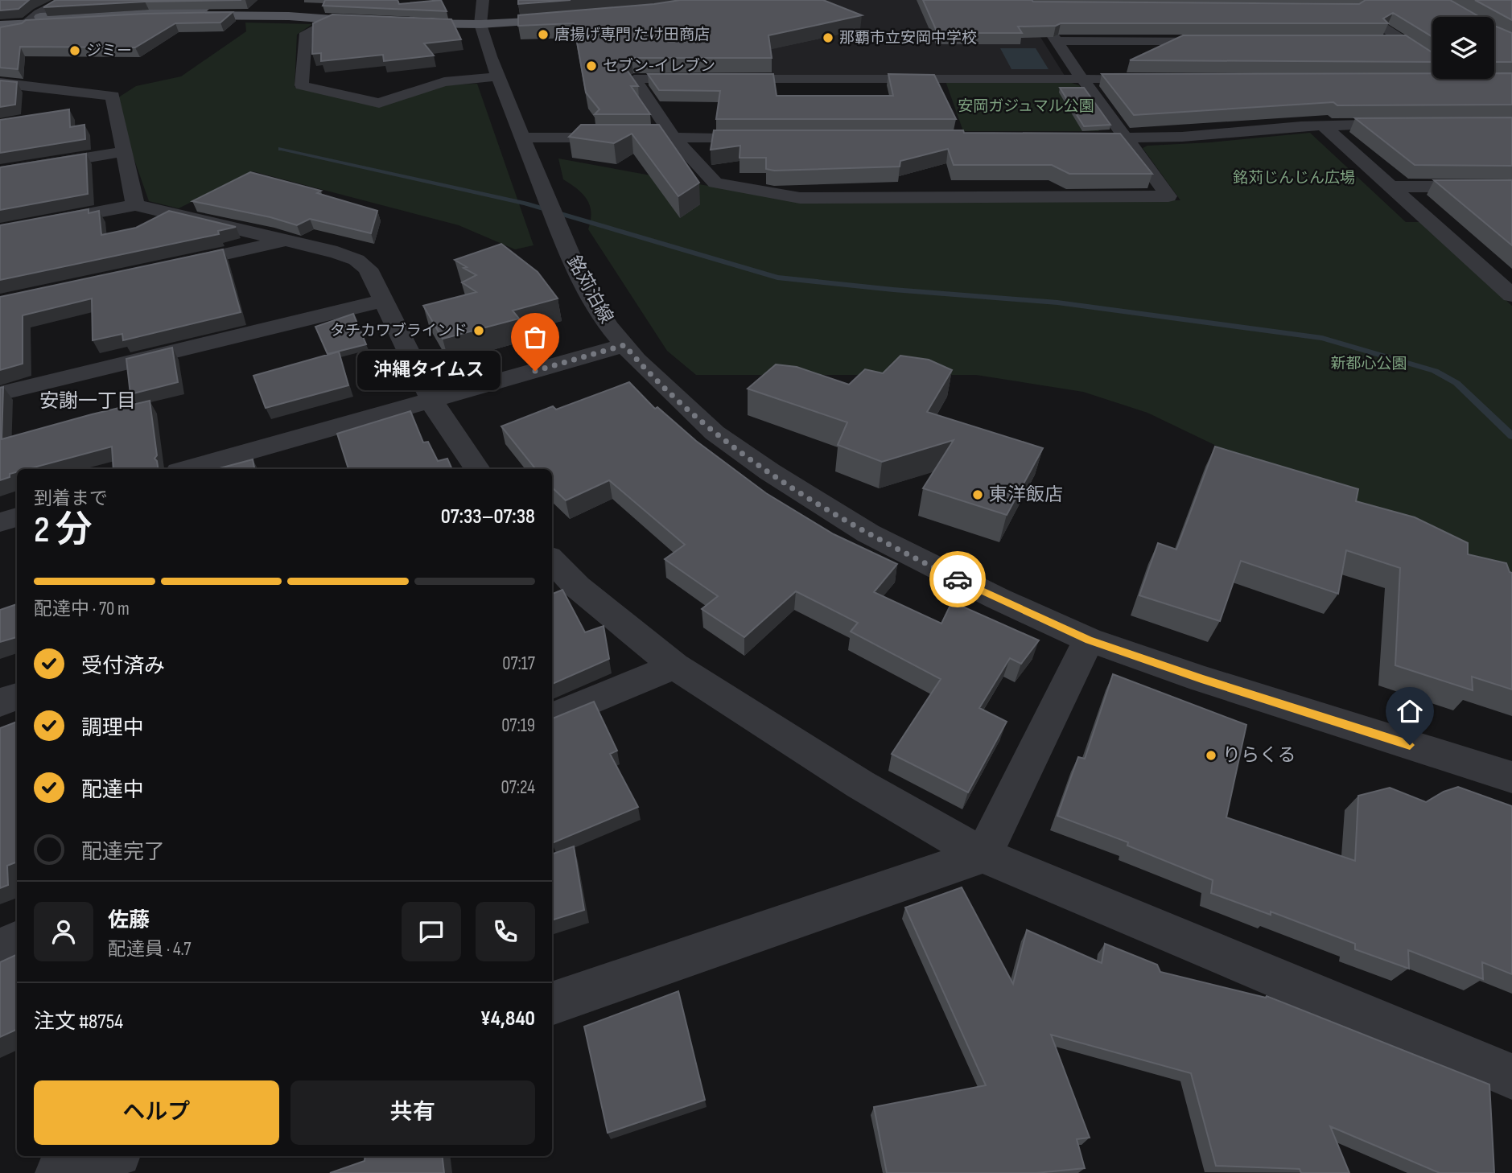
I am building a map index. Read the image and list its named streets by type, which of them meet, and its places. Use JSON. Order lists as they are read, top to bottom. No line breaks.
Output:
{"streets":{"street":["銘苅泊線"]},"districts":["安謝一丁目"],"parks":["安岡ガジュマル公園","銘苅じんじん広場","新都心公園"],"places":["唐揚げ専門 たけ田商店","那覇市立安岡中学校","ジミー","セブン-イレブン","タチカワブラインド","沖縄タイムス","東洋飯店","りらくる"],"page":{"bubble":"沖縄タイムス","heading":["2 分","到着まで","07:33–07:38"],"panel":["佐藤","配達員 · 4.7","注文 #8754","¥4,840"],"bar":"配達中 · 70 m","list":[["受付済み","07:17"],["調理中","07:19"],["配達中","07:24"],"配達完了"],"buttons":["ヘルプ","共有"]}}
